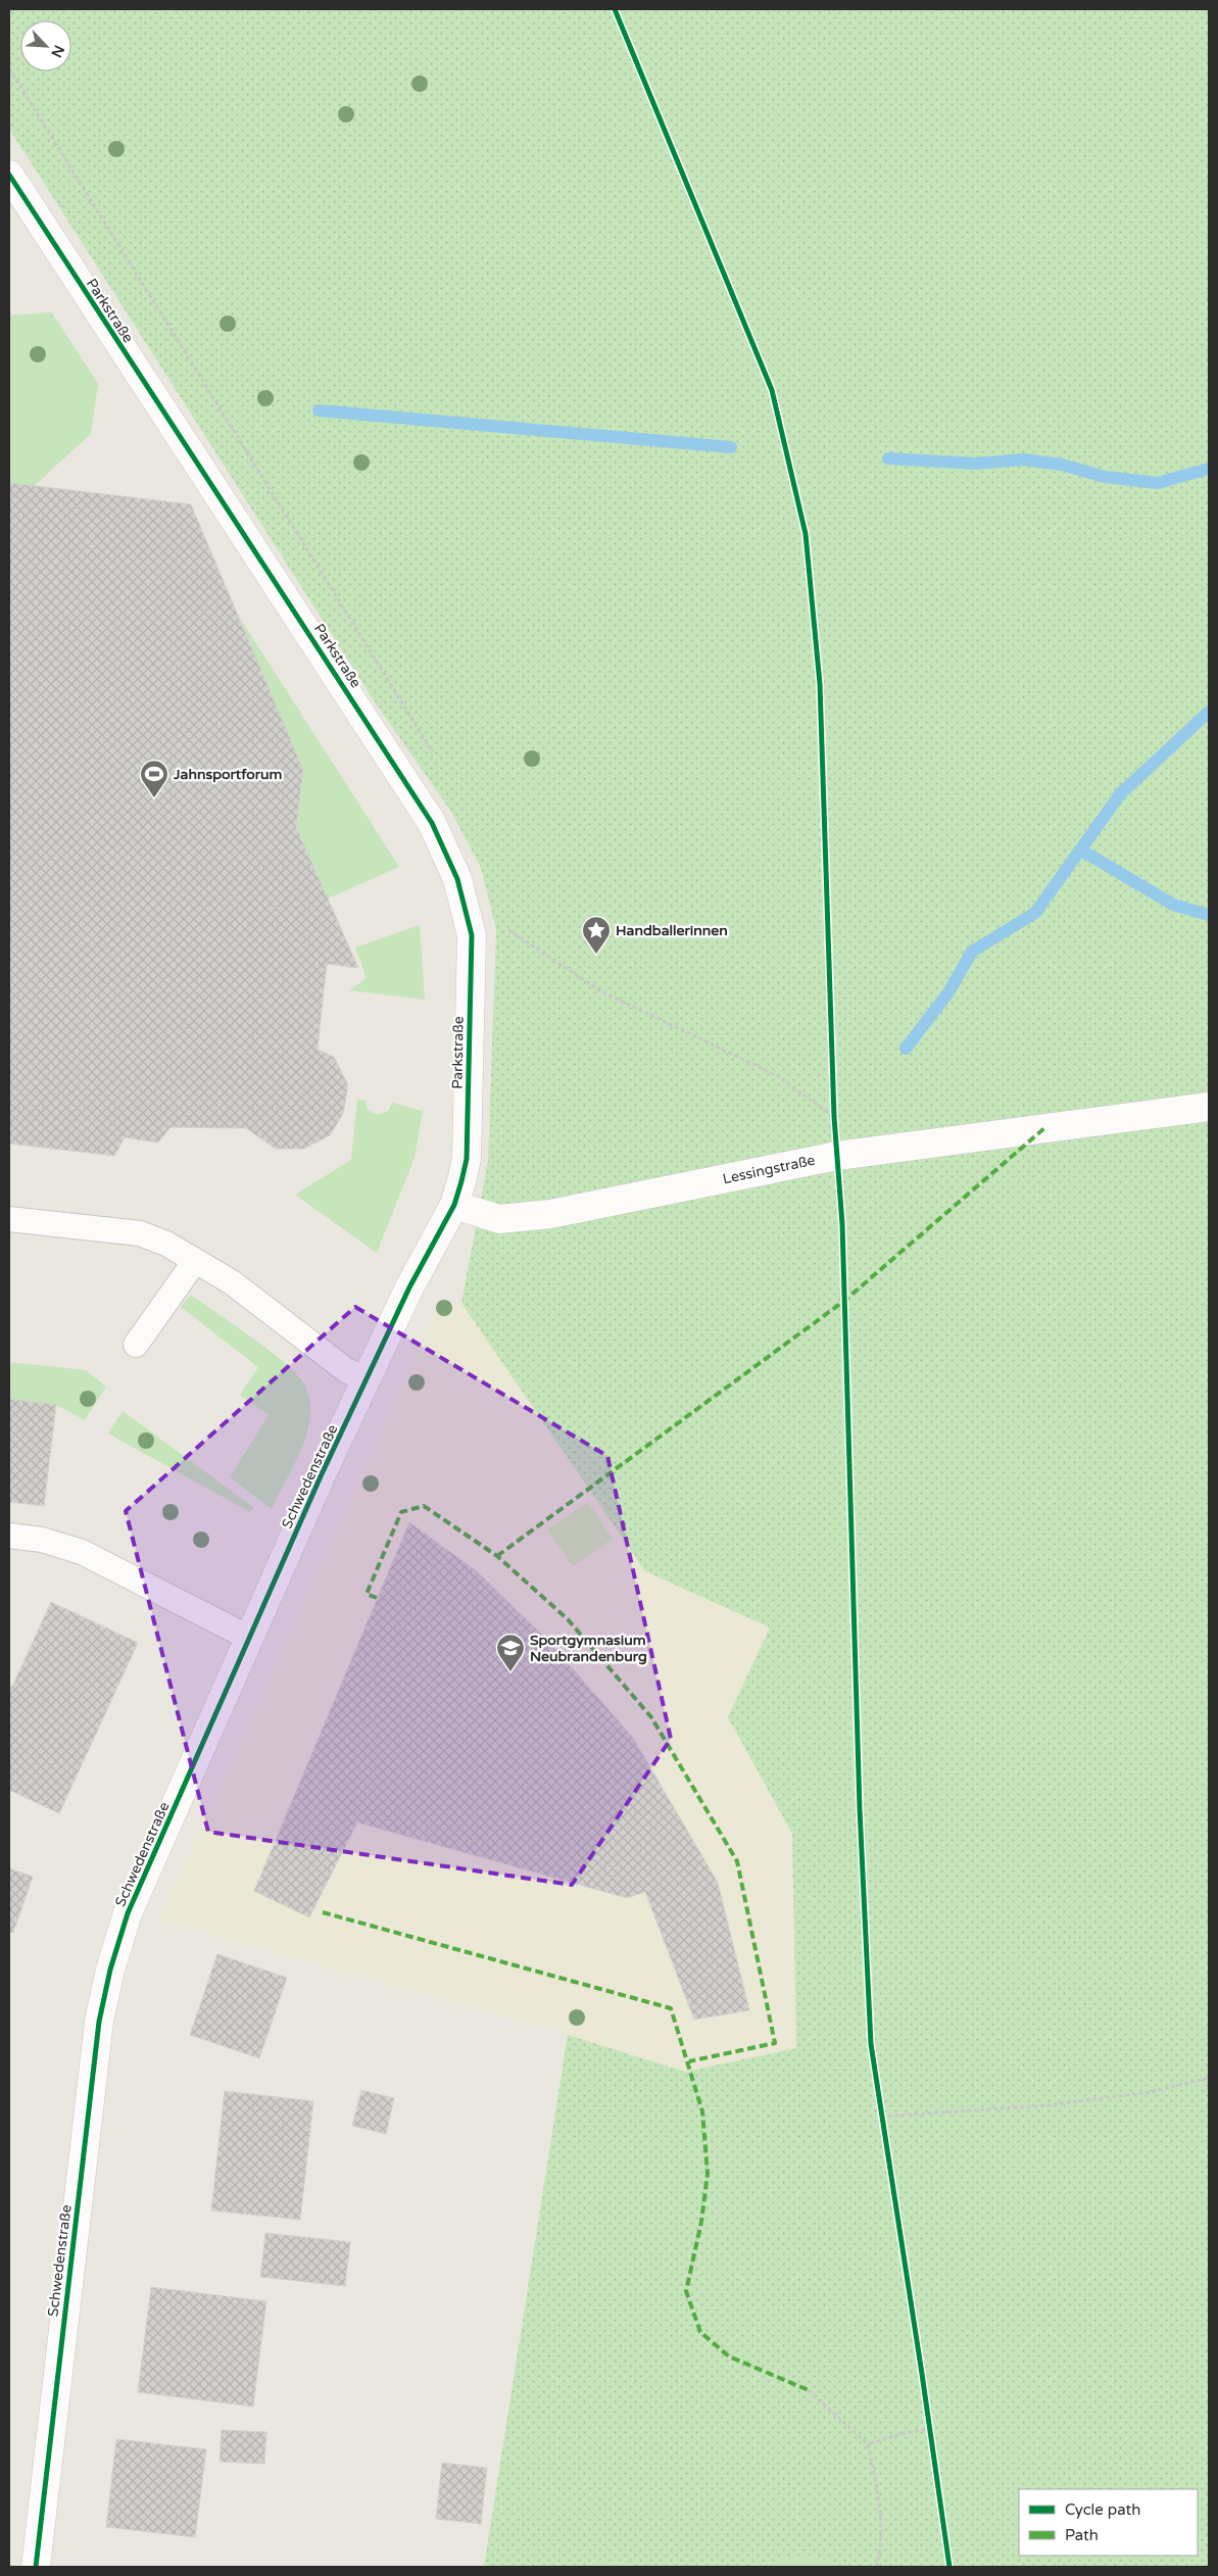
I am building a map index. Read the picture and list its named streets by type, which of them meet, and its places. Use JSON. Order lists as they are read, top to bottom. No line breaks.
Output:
{"streets":{"street":["Parkstraße","Lessingstraße","Schwedenstraße"]},"crossings":[["Parkstraße","Lessingstraße"],["Parkstraße","Schwedenstraße"],["Lessingstraße","Schwedenstraße"]],"places":{"sports":["Jahnsportforum"],"place":["Handballerinnen"],"school or university":["Sportgymnasium Neubrandenburg"]},"legend":["Cycle path","Path"],"north":"bottom right"}
